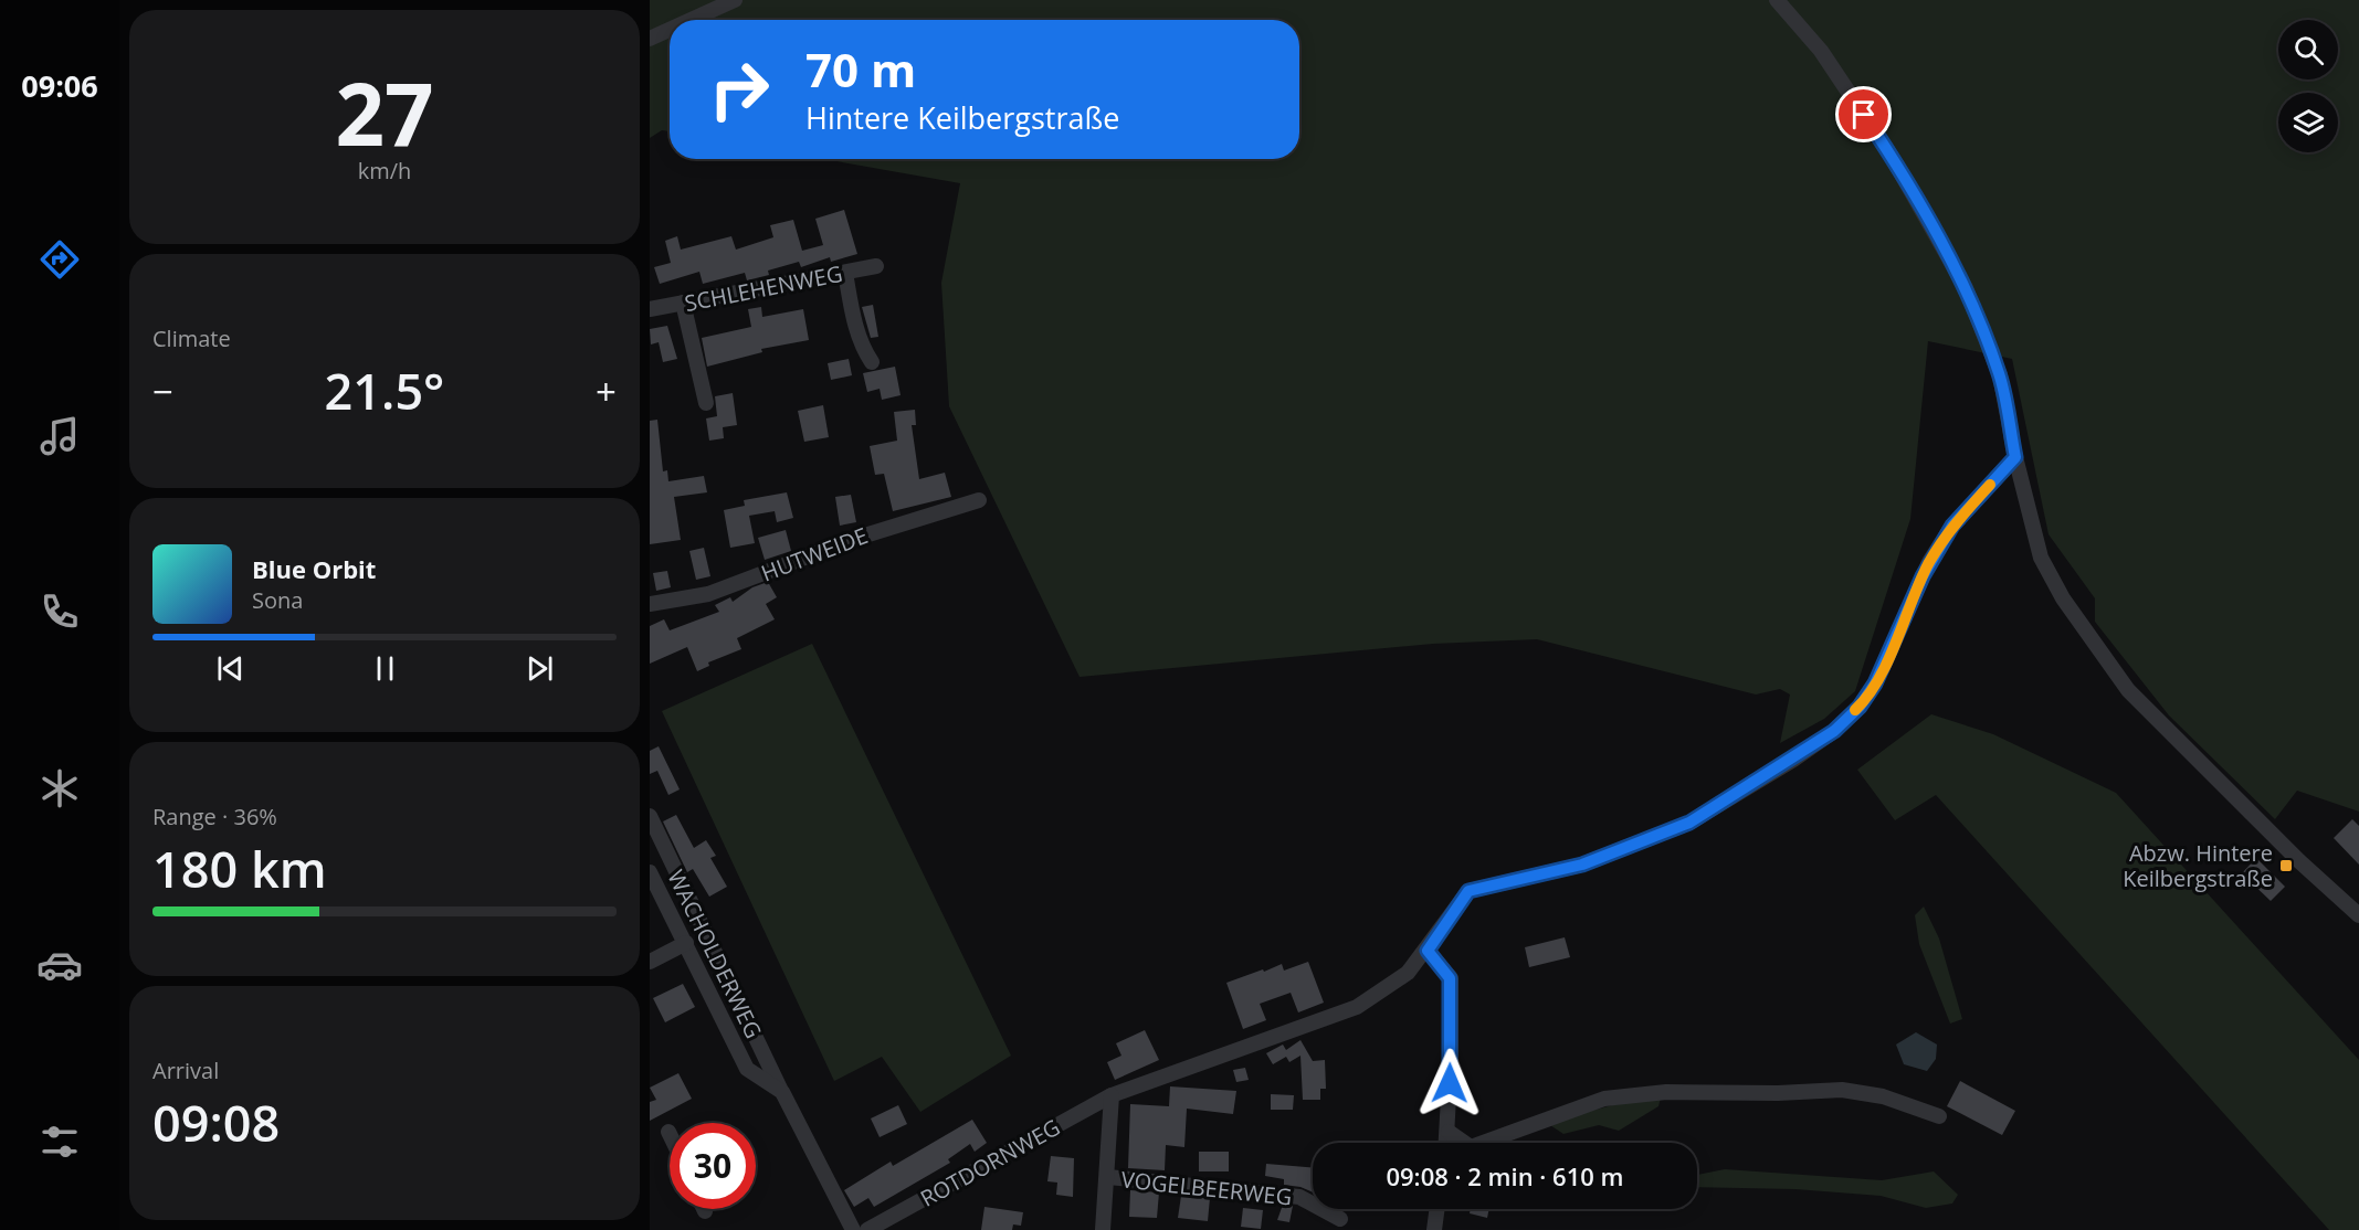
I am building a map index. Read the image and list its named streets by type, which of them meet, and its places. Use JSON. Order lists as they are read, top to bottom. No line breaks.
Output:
{"streets":{"street":["SCHLEHENWEG","HUTWEIDE","WACHOLDERWEG","ROTDORNWEG","VOGELBEERWEG"]},"places":{"transit":["Abzw. Hintere Keilbergstraße"]},"page":{"tabs":"09:06","tile":[["27","km/h"],"Climate",["Range · 36%","180 km"],["Arrival","09:08"]],"turn":["70 m","Hintere Keilbergstraße"],"heat":["−","21.5°","+"],"song":["Blue Orbit","Sona"],"limit":"30","trip":"09:08 · 2 min · 610 m"}}
